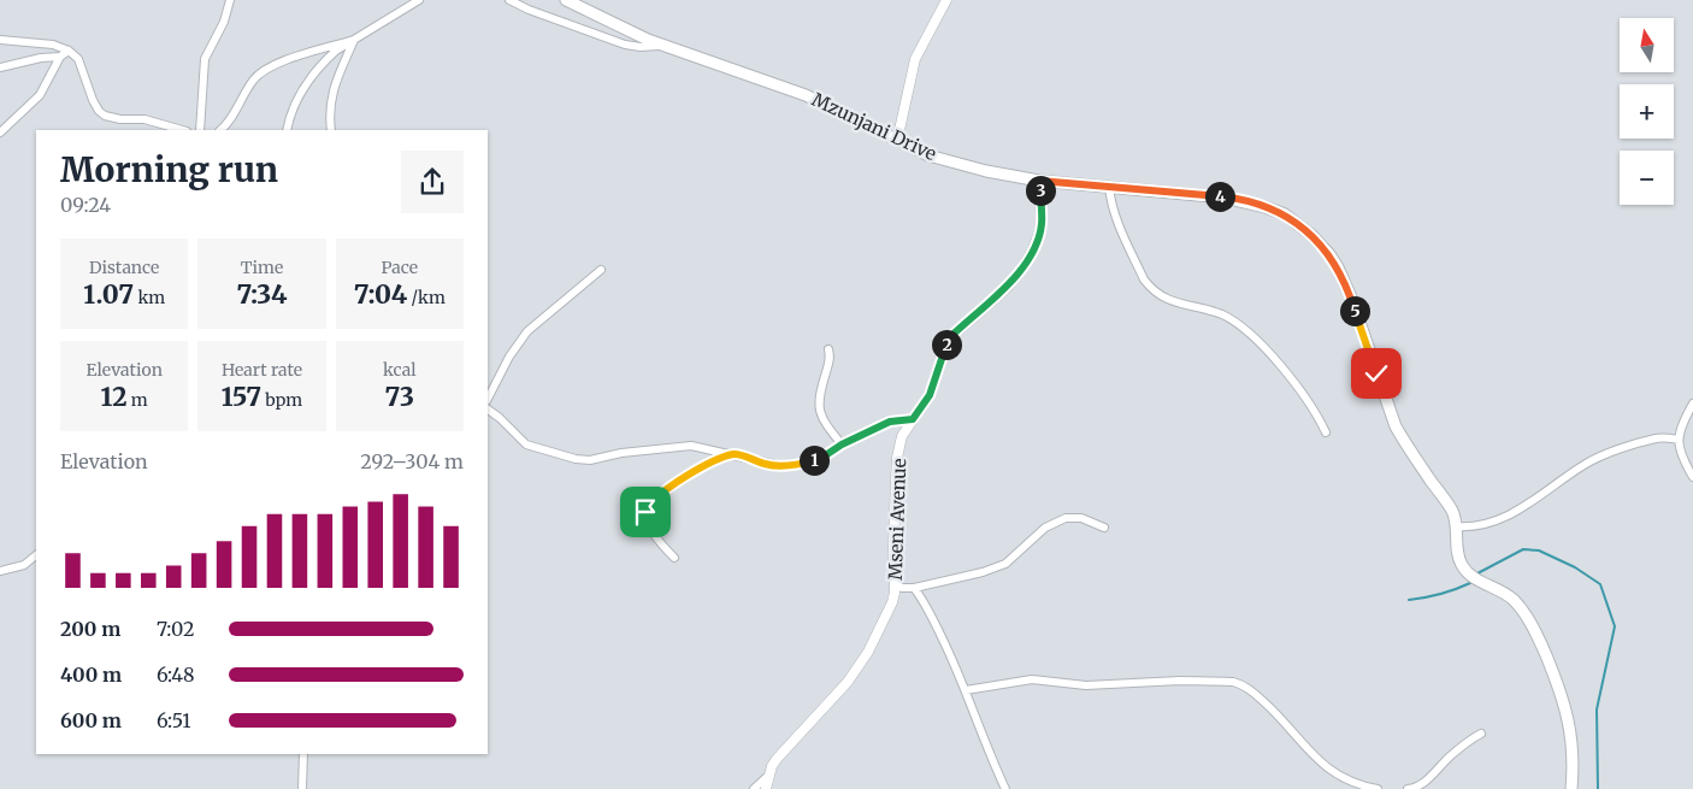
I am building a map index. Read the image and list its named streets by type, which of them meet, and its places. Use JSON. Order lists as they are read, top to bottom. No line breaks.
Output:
{"streets":{"main road":["Mzunjani Drive"],"street":["Mseni Avenue"]},"crossings":[["Mzunjani Drive","Mseni Avenue"]],"north":"top","page":{"map_buttons":["+","−"],"heading":["Morning run","09:24"],"pins":["3","4","5","2","1"],"stats":[["Distance","1.07 km"],["Time","7:34"],["Pace","7:04 /km"],["Elevation","12 m"],["Heart rate","157 bpm"],["kcal","73"]],"chart":["Elevation","292–304 m"],"list":[{"name":"200 m","note":"7:02"},{"name":"400 m","note":"6:48"},{"name":"600 m","note":"6:51"}]}}
